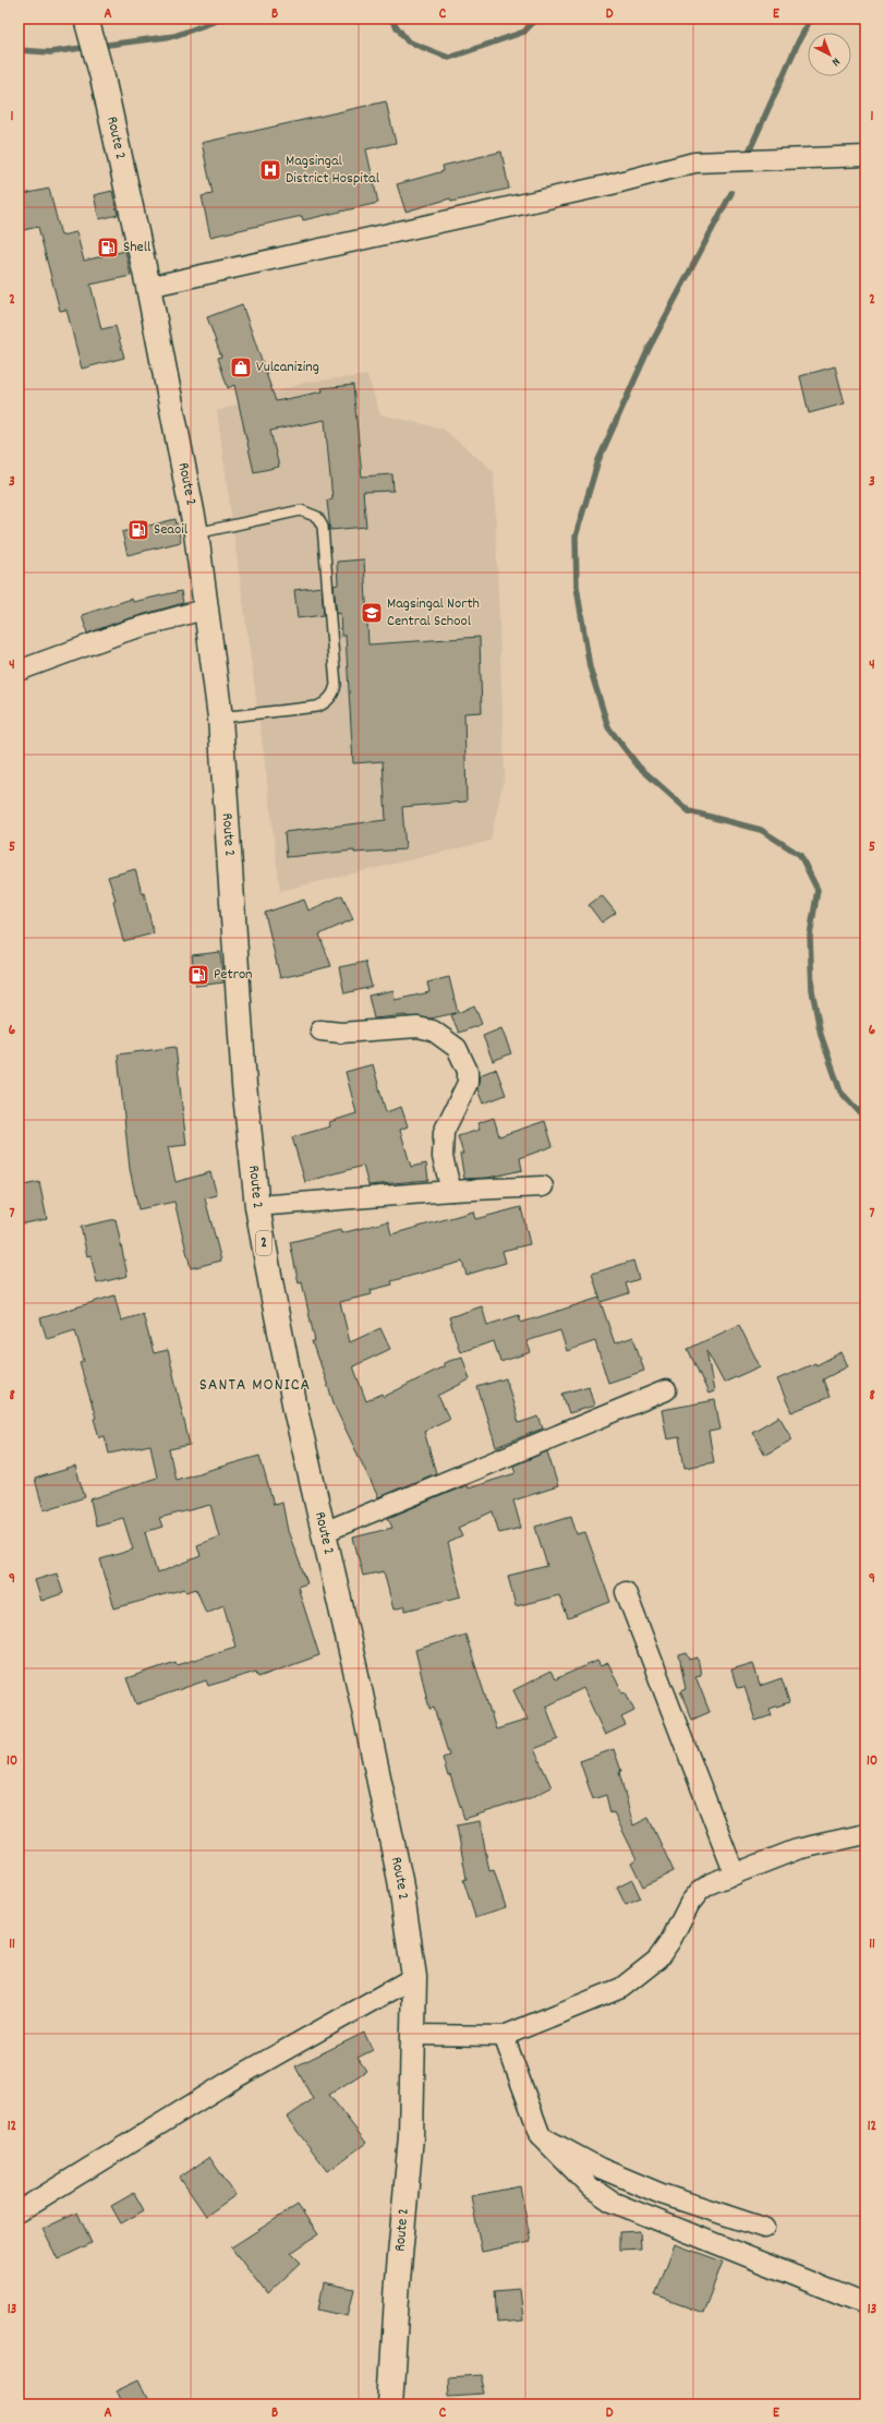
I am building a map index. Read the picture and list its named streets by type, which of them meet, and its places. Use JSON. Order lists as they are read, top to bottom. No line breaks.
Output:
{"streets":{"highway":["Route 2","2"]},"districts":["SANTA MONICA"],"places":{"hospital":["Magsingal District Hospital"],"fuel station":["Shell","Seaoil","Petron"],"shop":["Vulcanizing"],"school or university":["Magsingal North Central School"]},"north":"bottom right","grid":{"columns":["A","B","C","D","E"],"rows":["1","2","3","4","5","6","7","8","9","10","11","12","13"]}}
